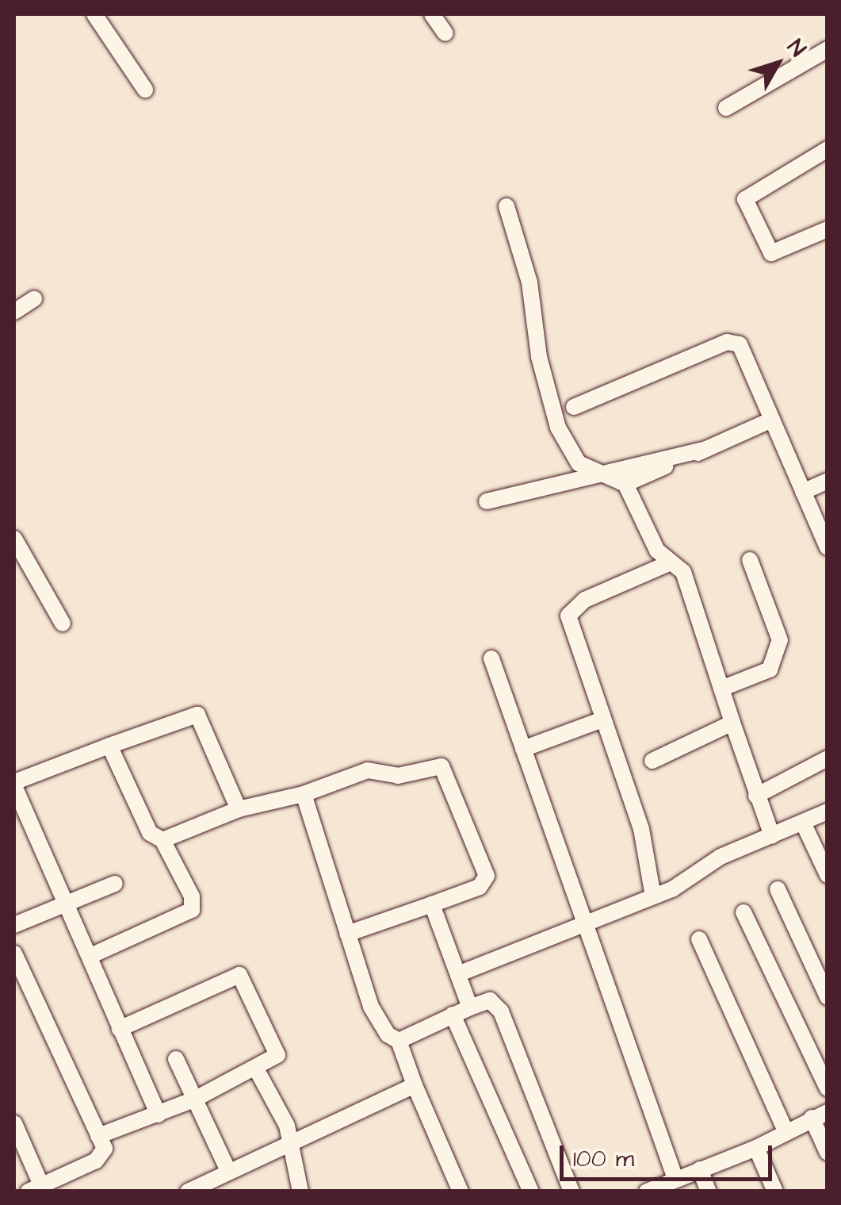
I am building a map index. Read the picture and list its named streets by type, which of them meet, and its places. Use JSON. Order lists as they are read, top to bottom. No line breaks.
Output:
{"scale_bar":"100 m","north":"top right"}
